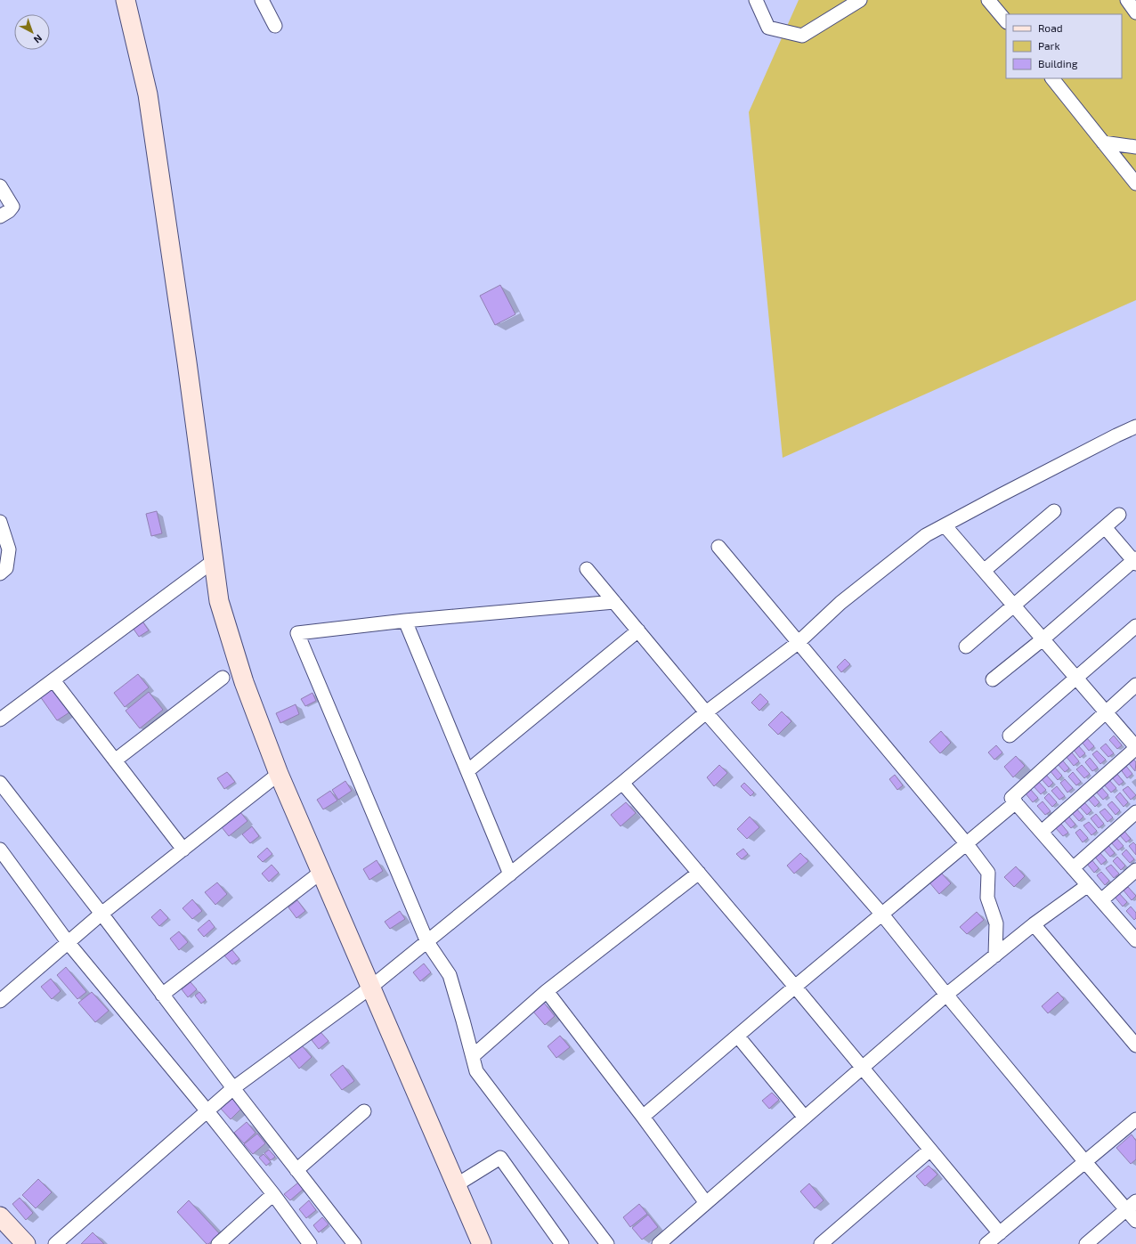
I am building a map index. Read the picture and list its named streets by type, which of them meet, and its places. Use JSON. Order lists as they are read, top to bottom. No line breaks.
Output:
{"legend":["Road","Park","Building"],"north":"bottom right"}
